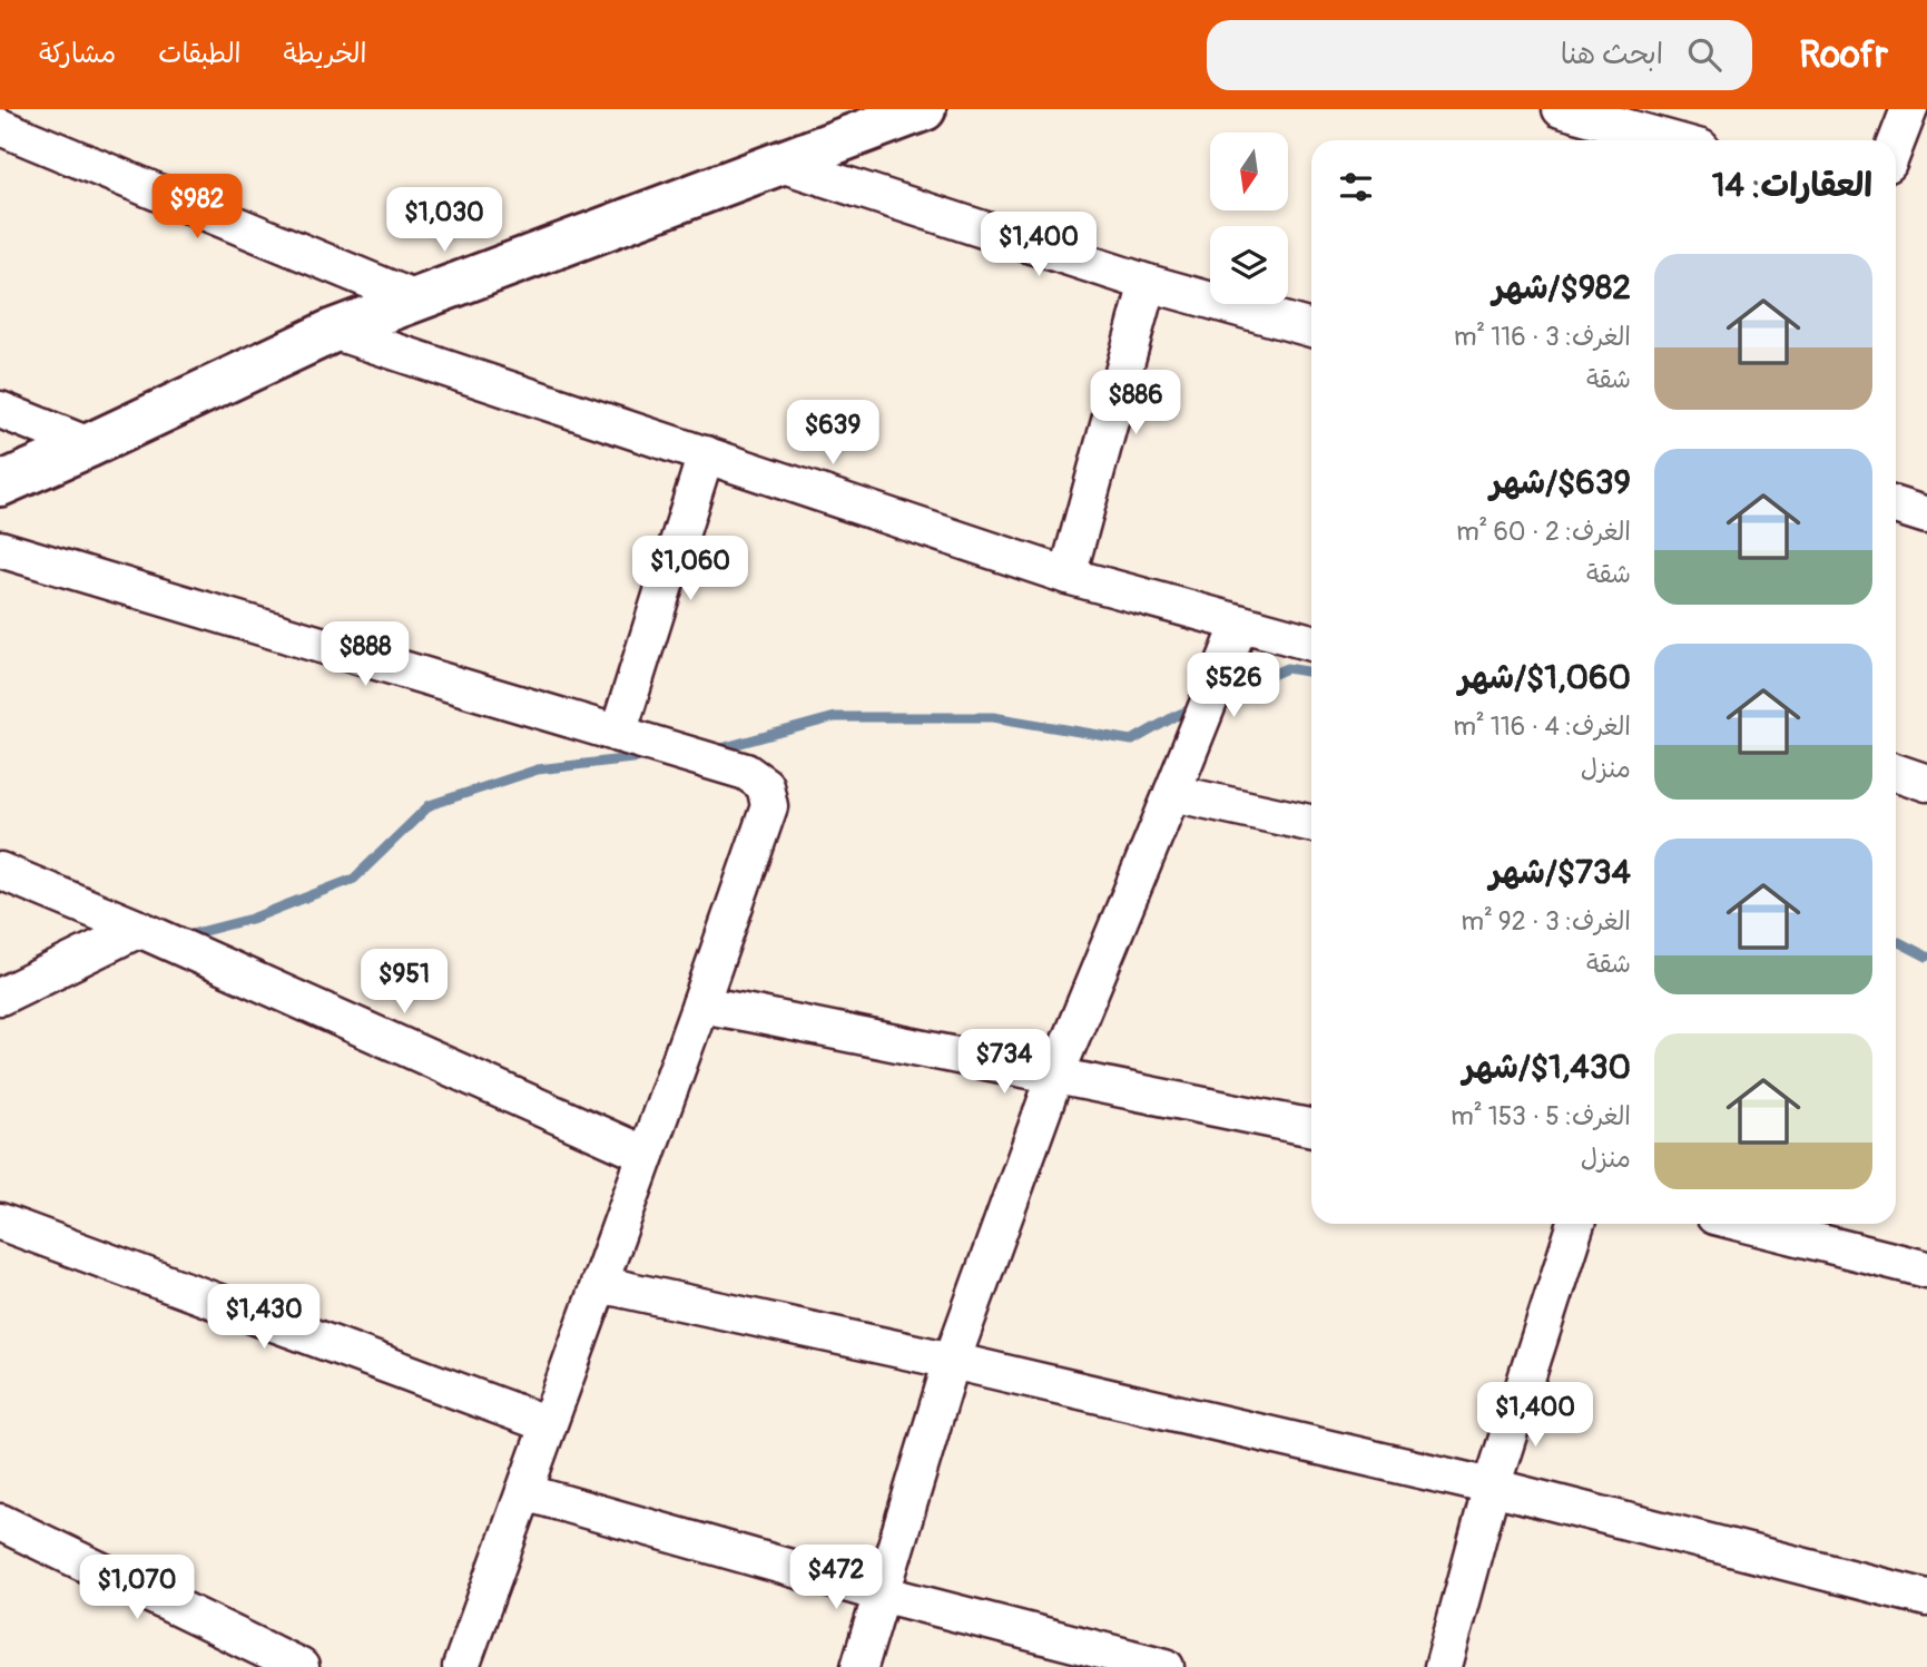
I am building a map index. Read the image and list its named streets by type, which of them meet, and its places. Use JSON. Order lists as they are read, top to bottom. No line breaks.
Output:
{"north":"bottom","page":{"header":"Roofr","search":"ابحث هنا","nav":["الخريطة","الطبقات","مشاركة"],"heading":"العقارات: 14","price":["$982","$1,030","$1,400","$886","$639","$1,060","$888","$526","$951","$734","$1,430","$1,400","$472","$1,070"],"list":[{"name":"$982/شهر","note":"الغرف: 3 · 116 m² · شقة"},{"name":"$639/شهر","note":"الغرف: 2 · 60 m² · شقة"},{"name":"$1,060/شهر","note":"الغرف: 4 · 116 m² · منزل"},{"name":"$734/شهر","note":"الغرف: 3 · 92 m² · شقة"},{"name":"$1,430/شهر","note":"الغرف: 5 · 153 m² · منزل"}]}}
